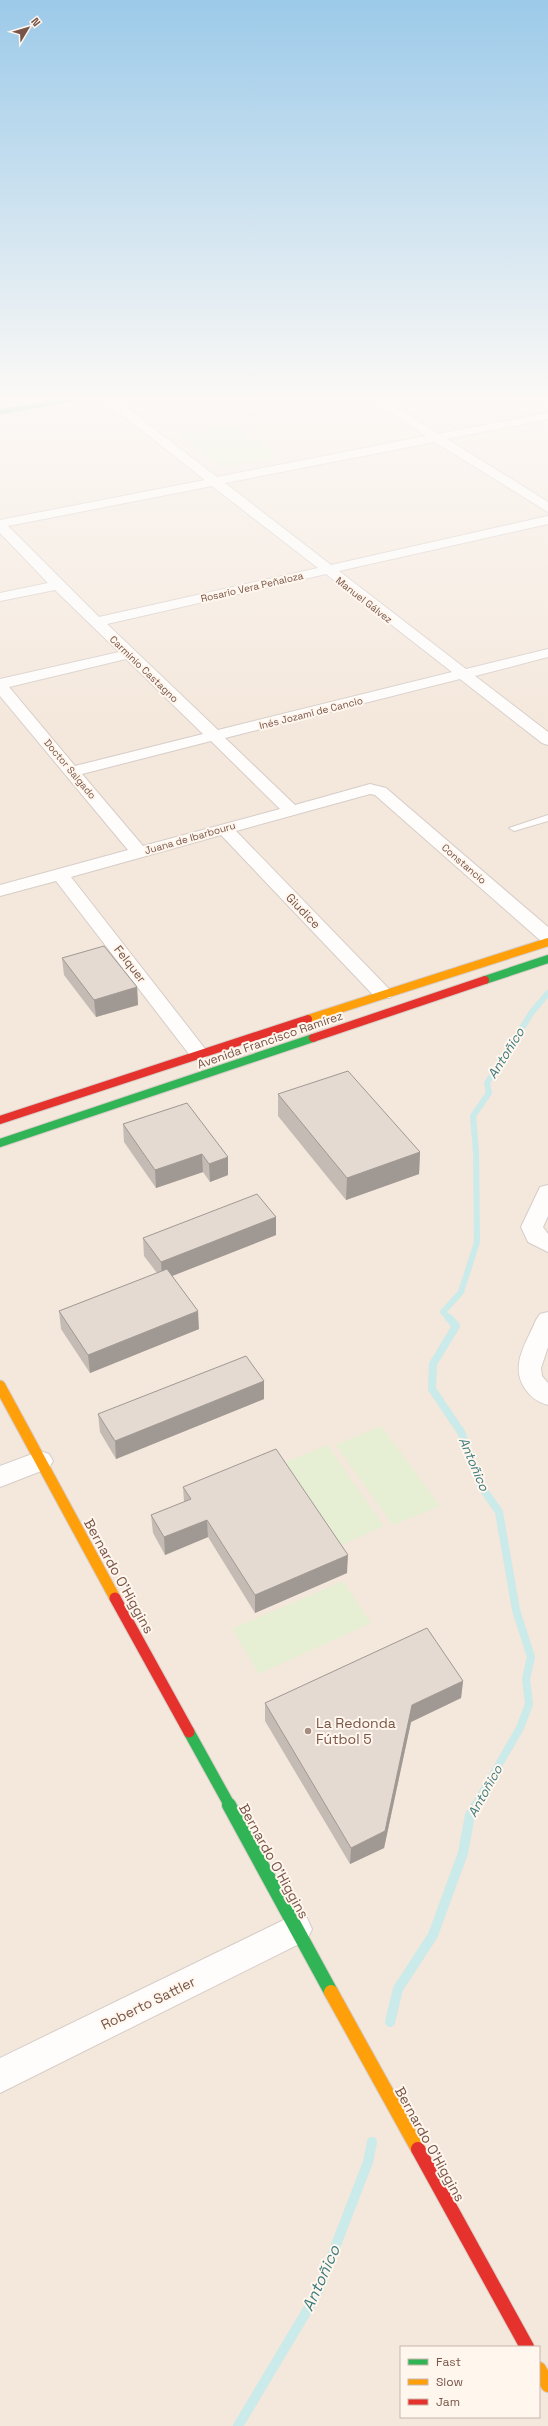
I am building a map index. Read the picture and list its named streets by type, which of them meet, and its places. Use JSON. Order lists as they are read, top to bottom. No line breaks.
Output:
{"streets":{"main road":["Avenida Francisco Ramírez","Bernardo O'Higgins"],"street":["Rosario Vera Peñaloza","Manuel Gálvez","Carminio Castagno","Inés Jozami de Cancio","Doctor Salgado","Juana de Ibarbouru","Constancio","Giudice","Felquer","Roberto Sattler"]},"crossings":[["Rosario Vera Peñaloza","Manuel Gálvez"],["Rosario Vera Peñaloza","Carminio Castagno"],["Manuel Gálvez","Inés Jozami de Cancio"],["Carminio Castagno","Inés Jozami de Cancio"],["Carminio Castagno","Juana de Ibarbouru"],["Inés Jozami de Cancio","Doctor Salgado"],["Doctor Salgado","Juana de Ibarbouru"],["Juana de Ibarbouru","Constancio"],["Juana de Ibarbouru","Giudice"],["Juana de Ibarbouru","Felquer"],["Giudice","Avenida Francisco Ramírez"],["Felquer","Avenida Francisco Ramírez"],["Bernardo O'Higgins","Roberto Sattler"]],"water":["Antoñico"],"places":["La Redonda Fútbol 5"],"legend":["Fast","Slow","Jam"],"north":"top right"}
